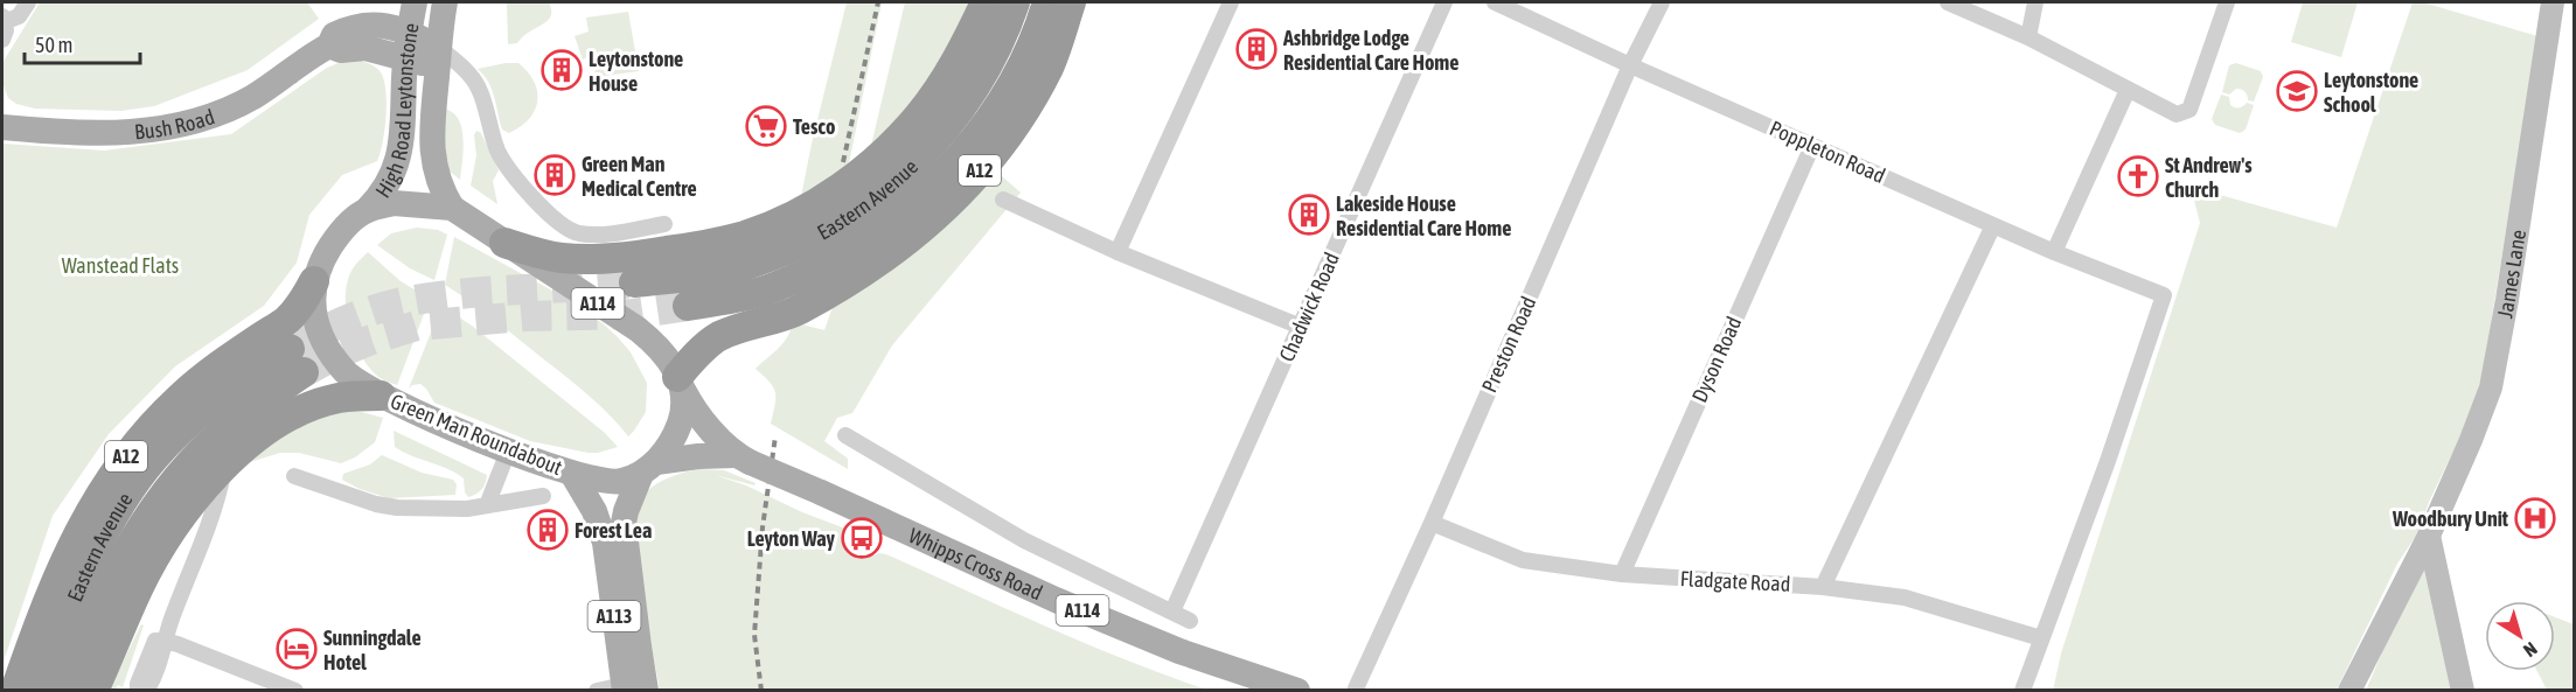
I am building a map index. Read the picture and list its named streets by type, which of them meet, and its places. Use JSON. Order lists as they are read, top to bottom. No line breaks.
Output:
{"streets":{"highway":["A12","Eastern Avenue"],"main road":["High Road Leytonstone","Bush Road","A114","Green Man Roundabout","Whipps Cross Road","A113"],"street":["Poppleton Road","James Lane","Chadwick Road","Preston Road","Dyson Road","Fladgate Road"]},"crossings":[["High Road Leytonstone","Bush Road"],["High Road Leytonstone","A114"],["High Road Leytonstone","Green Man Roundabout"],["Poppleton Road","Preston Road"],["Poppleton Road","Dyson Road"],["Poppleton Road","Fladgate Road"],["A12","A114"],["A12","Green Man Roundabout"],["A12","Whipps Cross Road"],["A114","Green Man Roundabout"],["A114","Whipps Cross Road"],["Chadwick Road","Whipps Cross Road"],["Preston Road","Fladgate Road"],["Dyson Road","Fladgate Road"],["Green Man Roundabout","Whipps Cross Road"],["Green Man Roundabout","A113"],["Whipps Cross Road","A113"]],"parks":["Wanstead Flats"],"places":{"building":["Ashbridge Lodge Residential Care Home","Leytonstone House","Green Man Medical Centre","Lakeside House Residential Care Home","Forest Lea"],"school or university":["Leytonstone School"],"supermarket":["Tesco"],"church":["St Andrew's Church"],"hospital":["Woodbury Unit"],"bus stop":["Leyton Way"],"hotel":["Sunningdale Hotel"]},"scale_bar":"50 m","north":"bottom right"}
